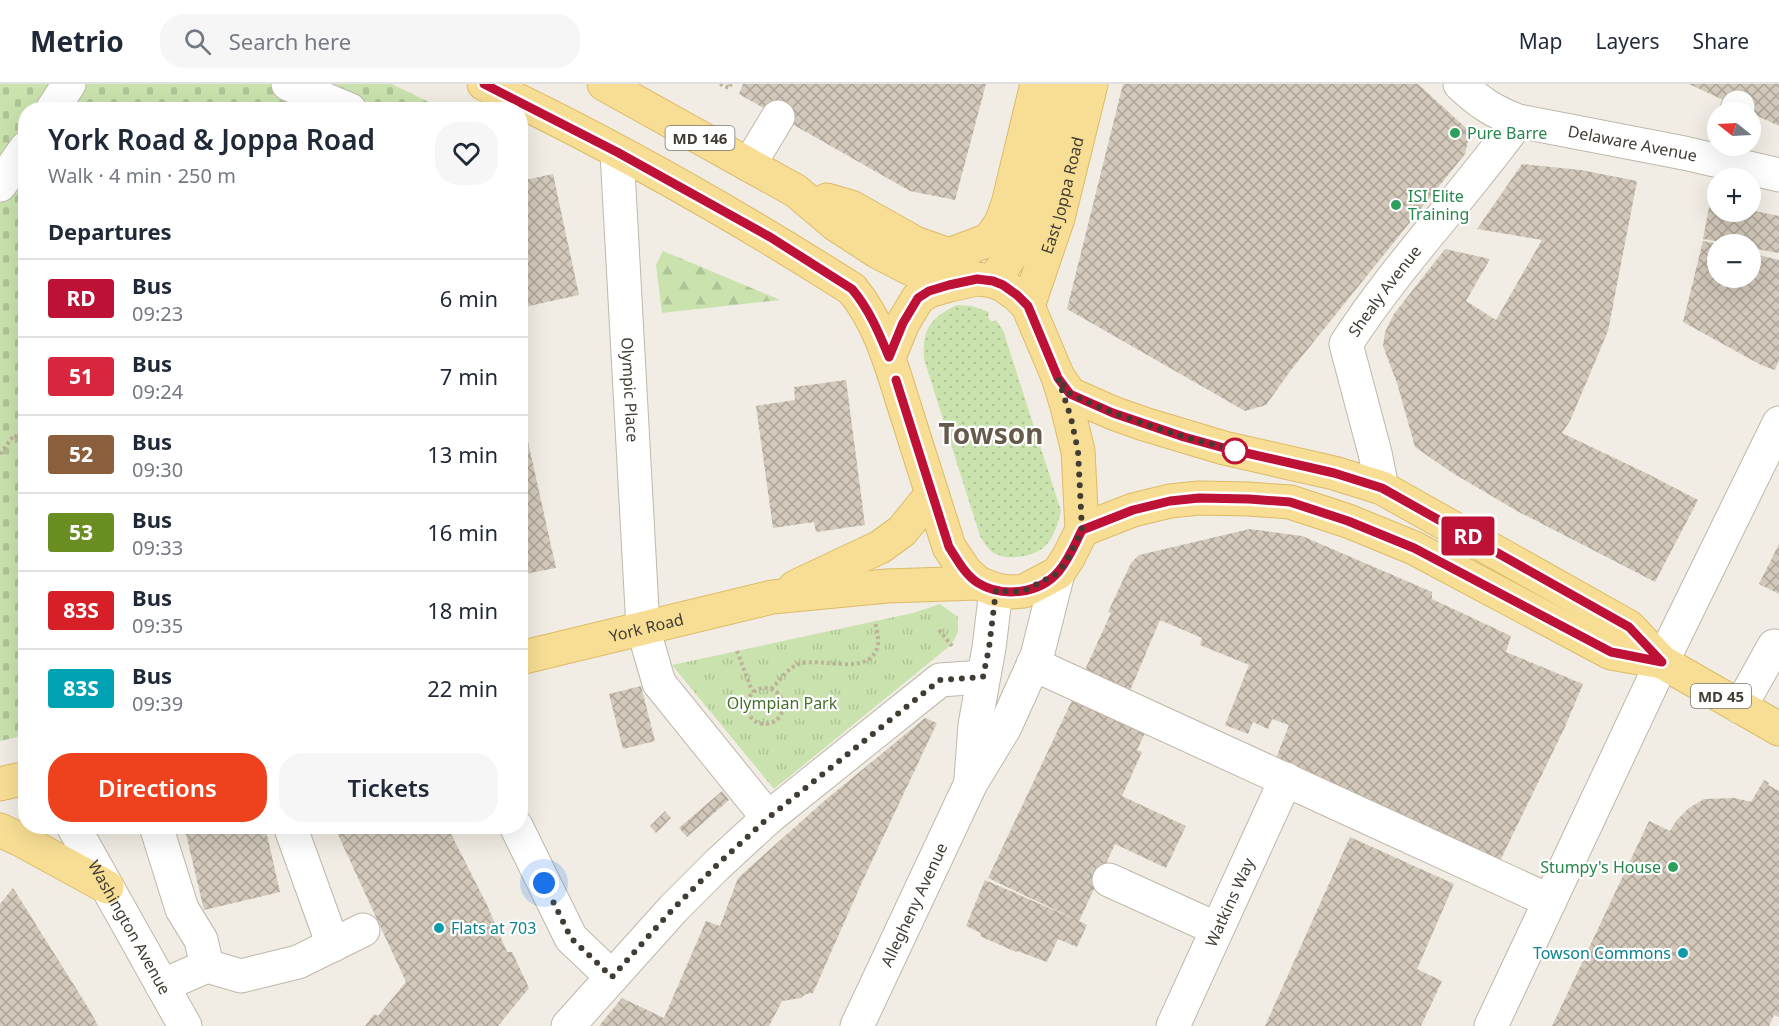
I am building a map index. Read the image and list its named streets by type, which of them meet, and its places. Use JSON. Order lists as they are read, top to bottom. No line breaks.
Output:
{"streets":{"main road":["MD 146","East Joppa Road","York Road","MD 45"],"street":["Delaware Avenue","Shealy Avenue","Olympic Place","Watkins Way","Allegheny Avenue","Washington Avenue"]},"crossings":[["MD 146","East Joppa Road"],["MD 146","MD 45"],["Delaware Avenue","Shealy Avenue"],["East Joppa Road","MD 45"],["Shealy Avenue","MD 45"],["Olympic Place","York Road"],["York Road","Allegheny Avenue"]],"districts":["Towson"],"parks":["Olympian Park"],"places":["Pure Barre","ISI Elite Training","Stumpy's House","Flats at 703","Towson Commons"],"lines":["bus line RD"],"north":"left","page":{"header":"Metrio","search":"Search here","nav":["Map","Layers","Share"],"on_map":"RD","map_buttons":["+","−"],"heading":[["York Road & Joppa Road","Walk · 4 min · 250 m"],"Departures"],"list":[{"mark":"RD","name":"Bus","note":"09:23","value":"6 min"},{"mark":"51","name":"Bus","note":"09:24","value":"7 min"},{"mark":"52","name":"Bus","note":"09:30","value":"13 min"},{"mark":"53","name":"Bus","note":"09:33","value":"16 min"},{"mark":"83S","name":"Bus","note":"09:35","value":"18 min"},{"mark":"83S","name":"Bus","note":"09:39","value":"22 min"}],"buttons":["Directions","Tickets"]}}
